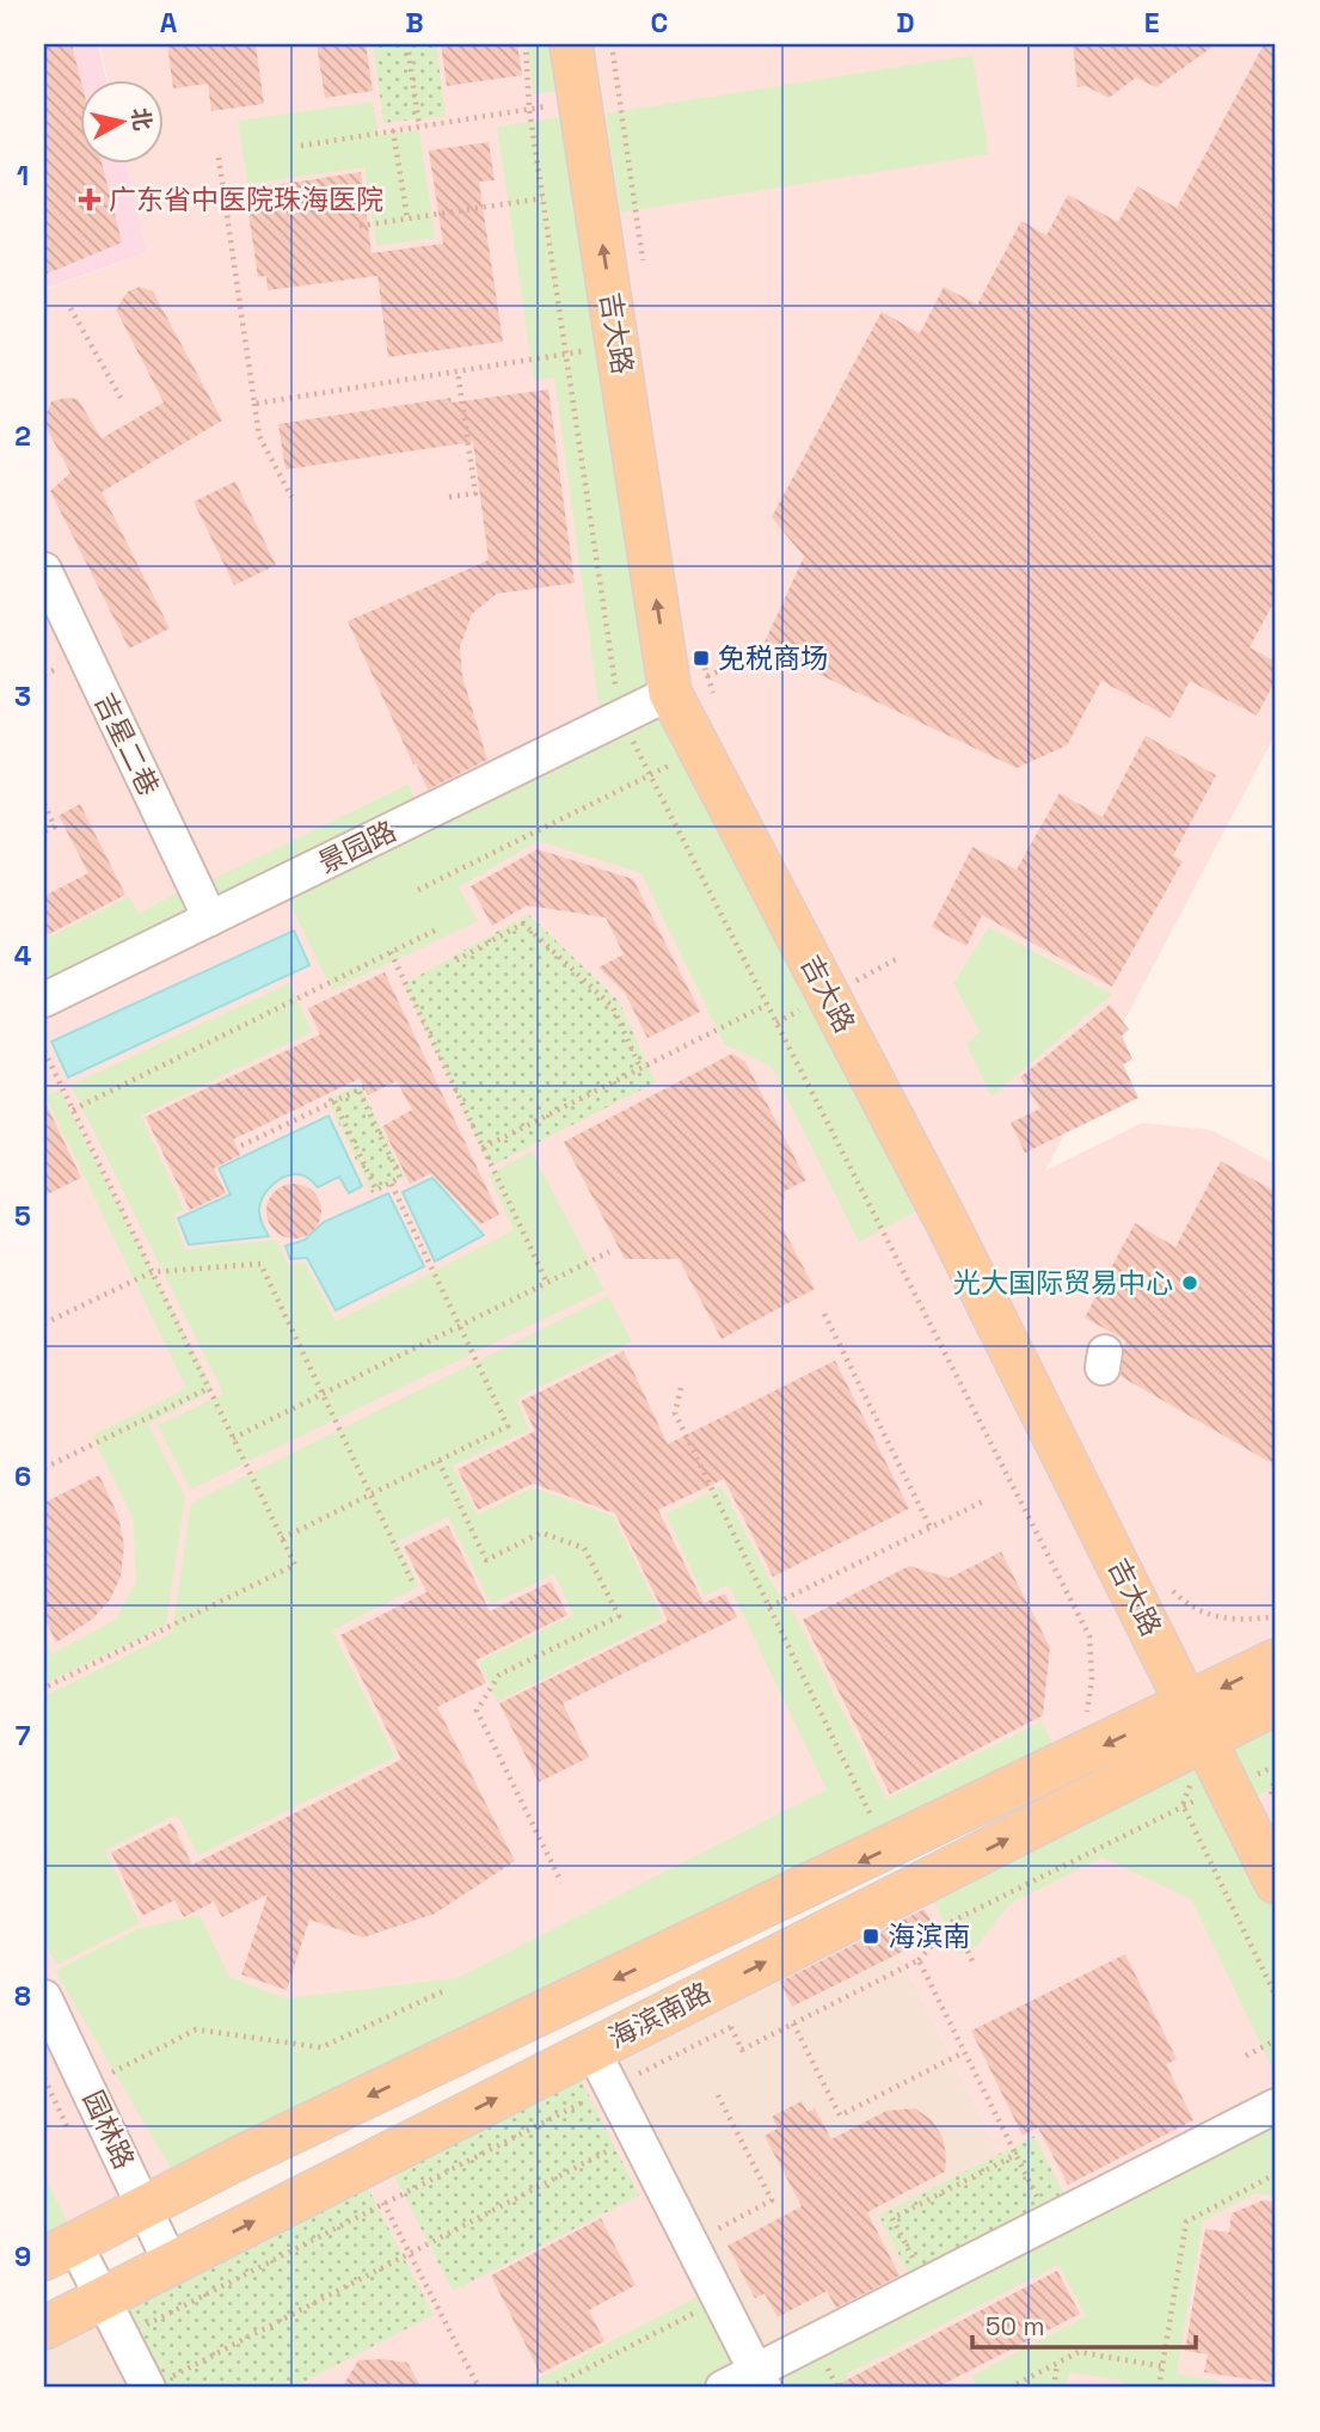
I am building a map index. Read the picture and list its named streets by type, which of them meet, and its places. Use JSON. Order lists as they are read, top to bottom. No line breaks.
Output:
{"streets":{"main road":["吉大路","海滨南路"],"street":["吉星二巷","景园路","园林路"]},"crossings":[["吉大路","景园路"],["吉大路","海滨南路"],["吉星二巷","景园路"],["海滨南路","园林路"]],"places":{"health":["广东省中医院珠海医院"],"transit":["免税商场","海滨南"],"other":["光大国际贸易中心"]},"scale_bar":"50 m","north":"right","grid":{"columns":["A","B","C","D","E"],"rows":["1","2","3","4","5","6","7","8","9"]}}
